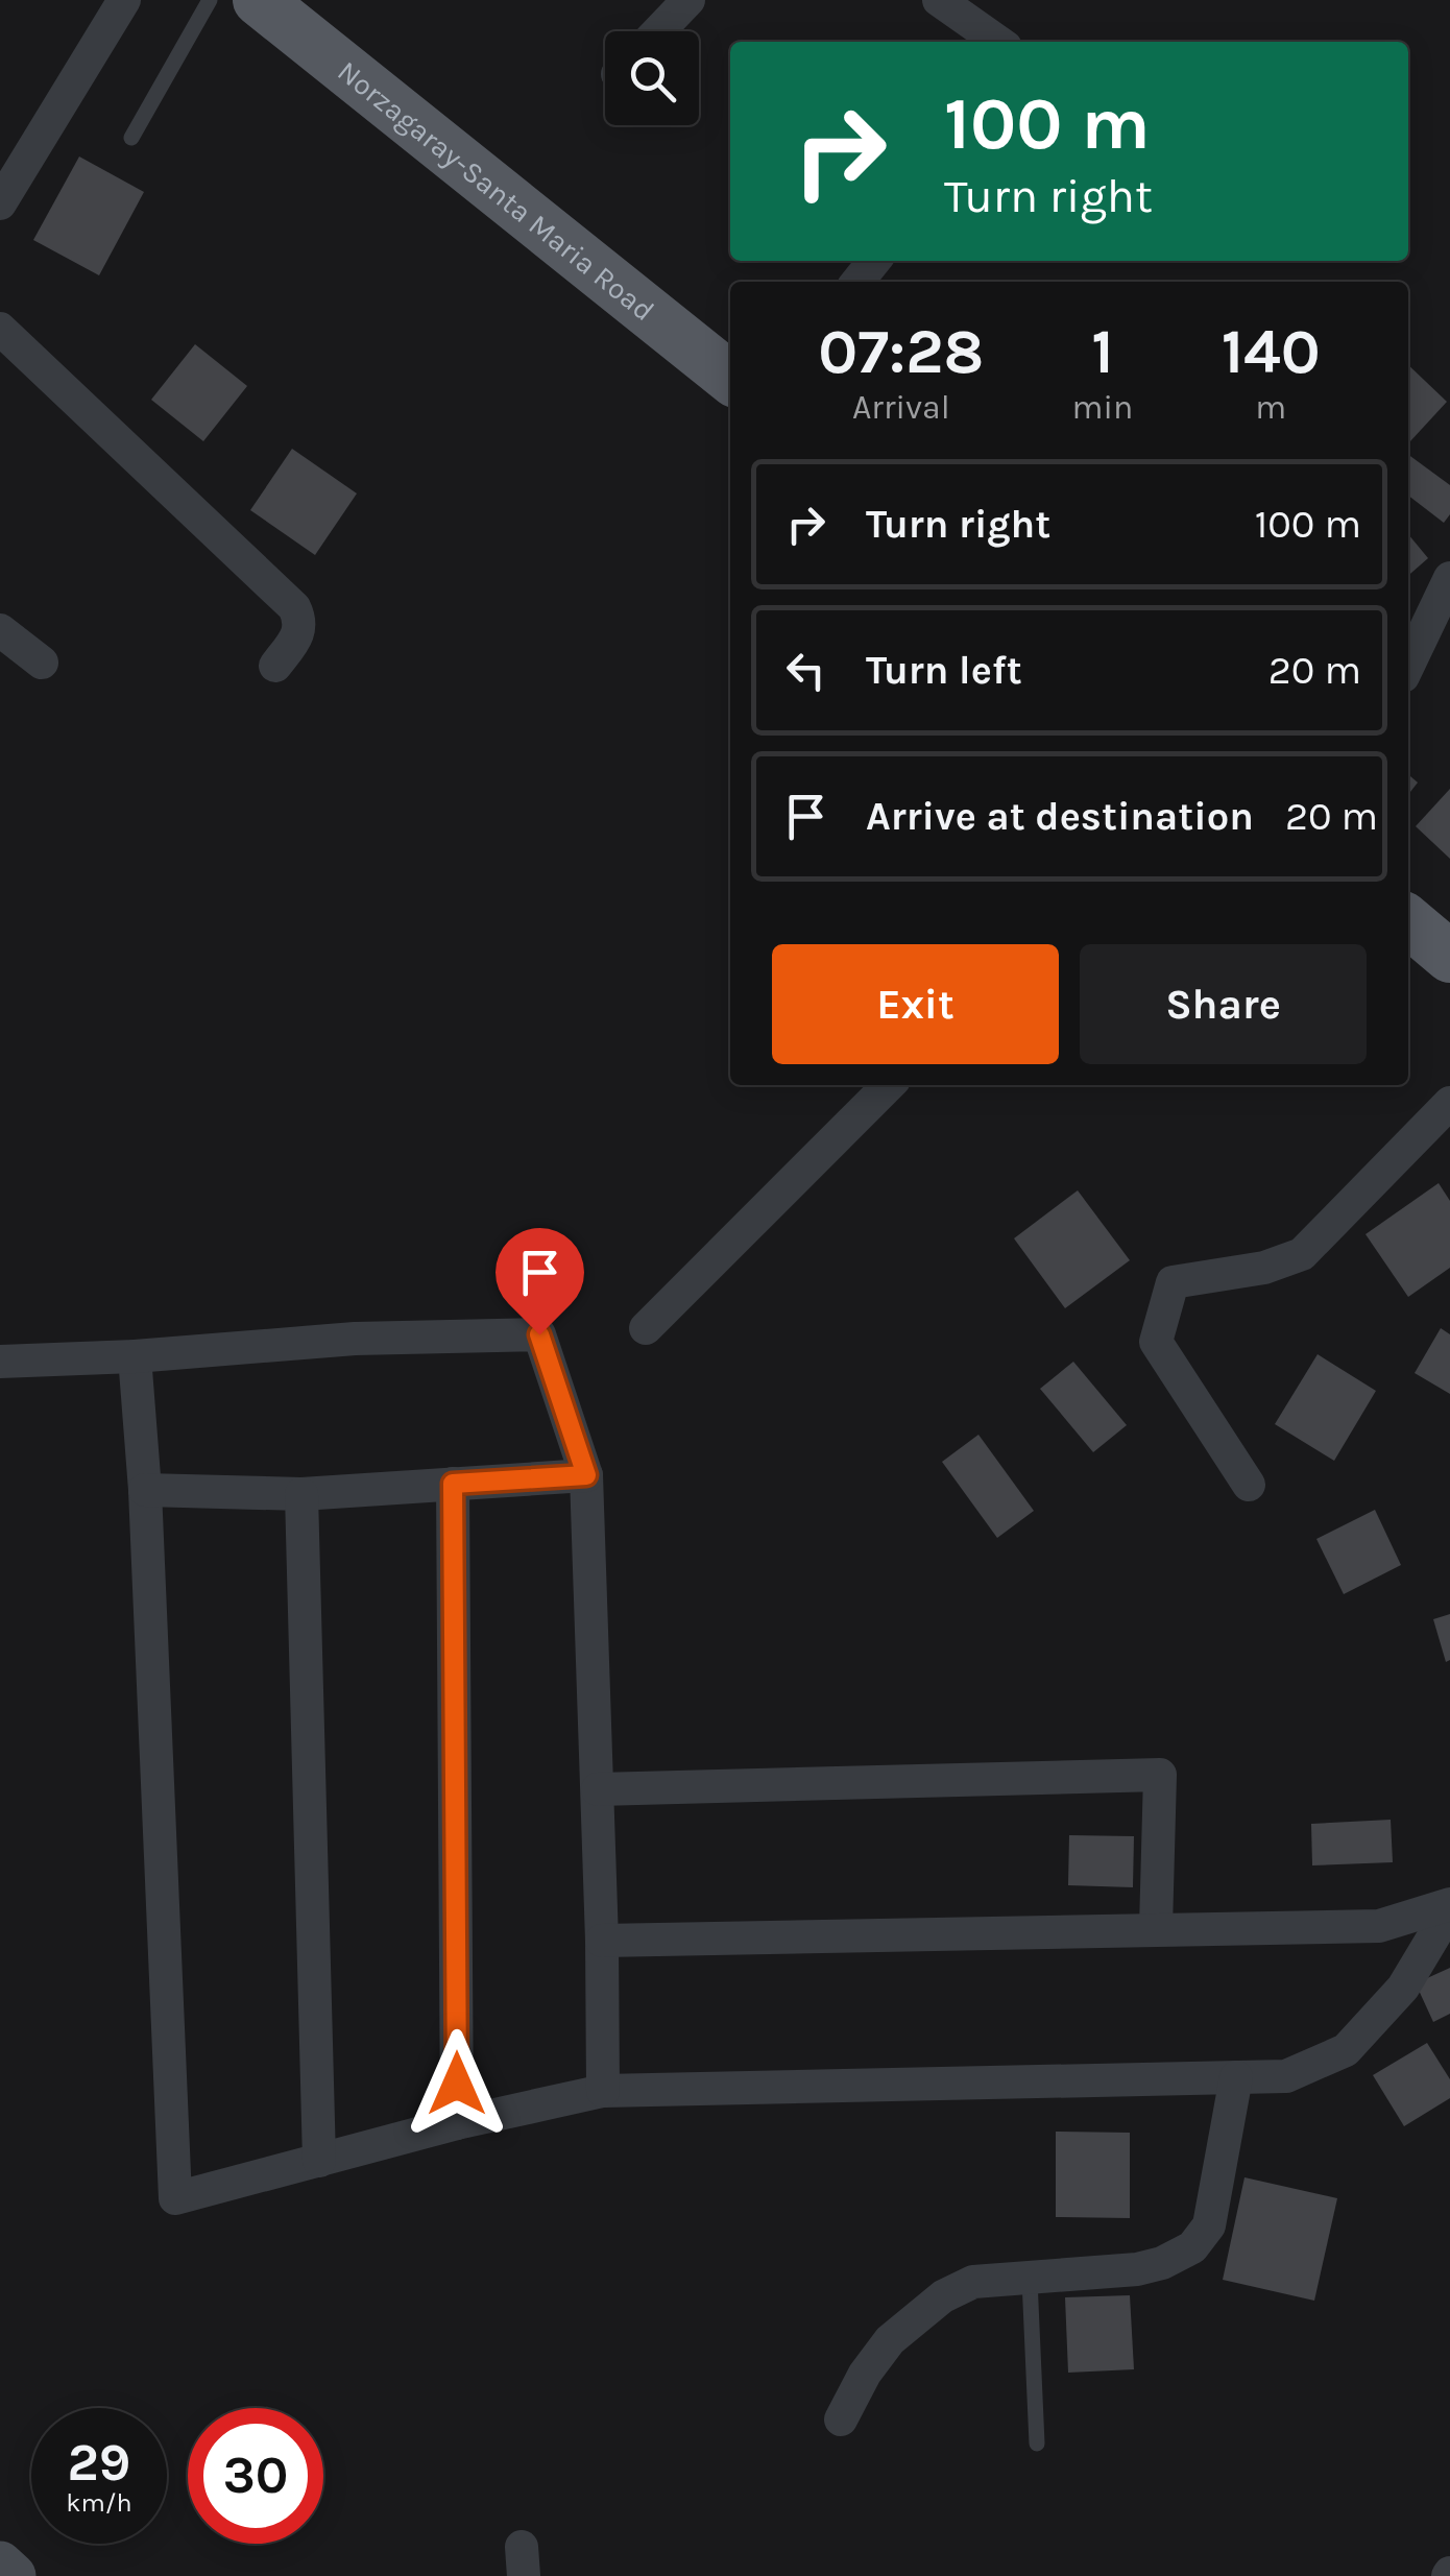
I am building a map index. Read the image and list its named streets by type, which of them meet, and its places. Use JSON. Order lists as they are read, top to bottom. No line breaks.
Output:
{"streets":{"main road":["Norzagaray-Santa Maria Road"]},"page":{"turn":["100 m","Turn right"],"eta":["07:28","Arrival","1","min","140","m"],"list":[{"name":"Turn right","value":"100 m"},{"name":"Turn left","value":"20 m"},{"name":"Arrive at destination","value":"20 m"}],"buttons":["Exit","Share"],"speed":"29 km/h","limit":"30"}}
